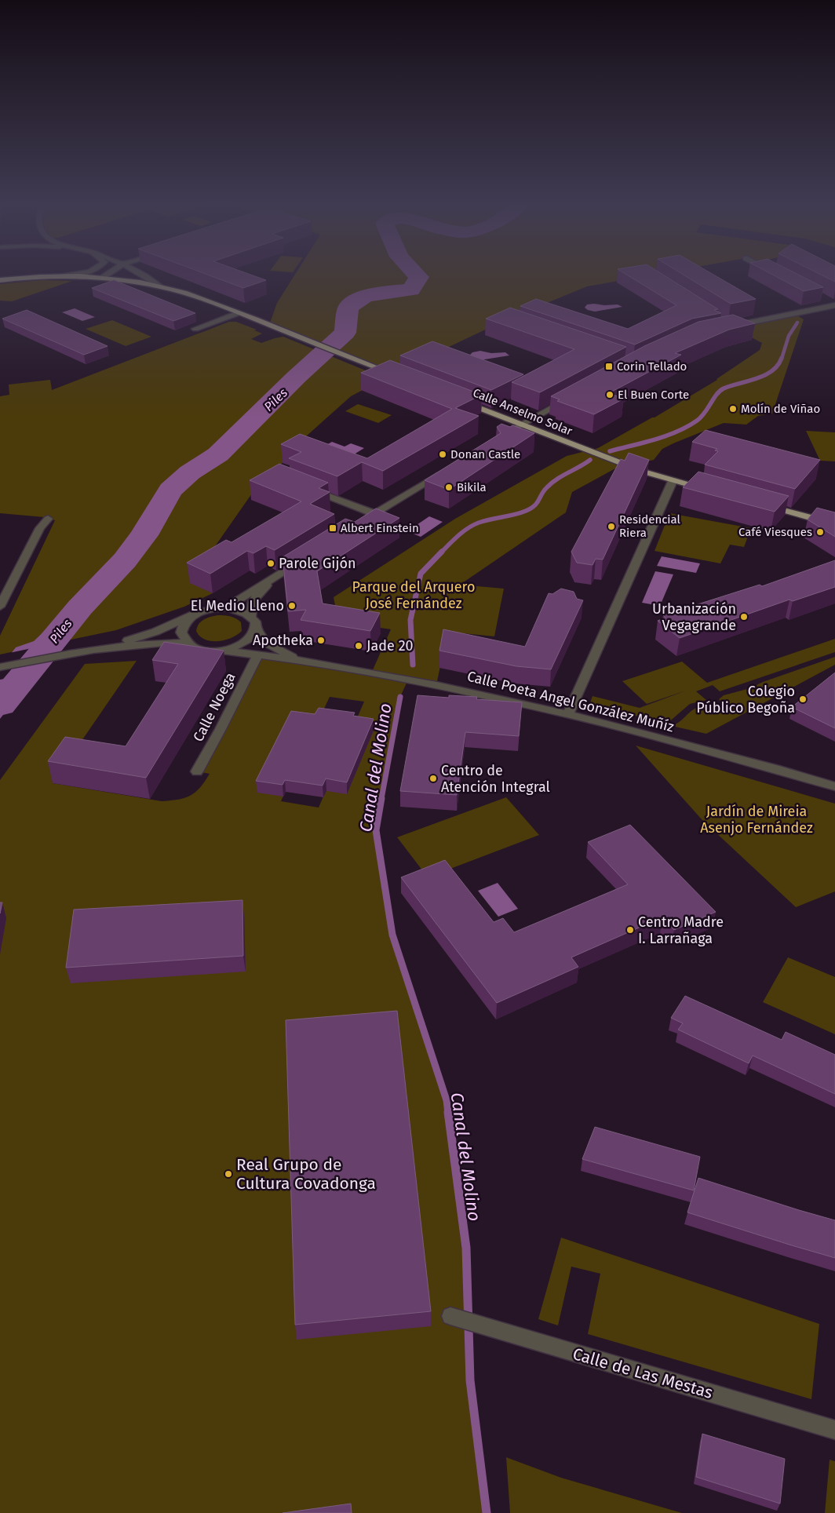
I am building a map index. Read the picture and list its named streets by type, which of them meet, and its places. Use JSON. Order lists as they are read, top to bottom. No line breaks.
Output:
{"streets":{"main road":["Calle Anselmo Solar"],"street":["Calle Poeta Angel González Muñíz","Calle Noega","Calle de Las Mestas"]},"crossings":[["Calle Poeta Angel González Muñíz","Calle Noega"]],"water":["Piles","Canal del Molino"],"parks":["Parque del Arquero José Fernández","Jardín de Mireia Asenjo Fernández"],"places":{"transit":["Corin Tellado","Albert Einstein"],"other":["El Buen Corte","Molín de Viñao","Donan Castle","Bikila","Residencial Riera","Café Viesques","Parole Gijón","El Medio Lleno","Urbanización Vegagrande","Apotheka","Jade 20","Colegio Público Begoña","Centro de Atención Integral","Centro Madre I. Larrañaga","Real Grupo de Cultura Covadonga"]}}
